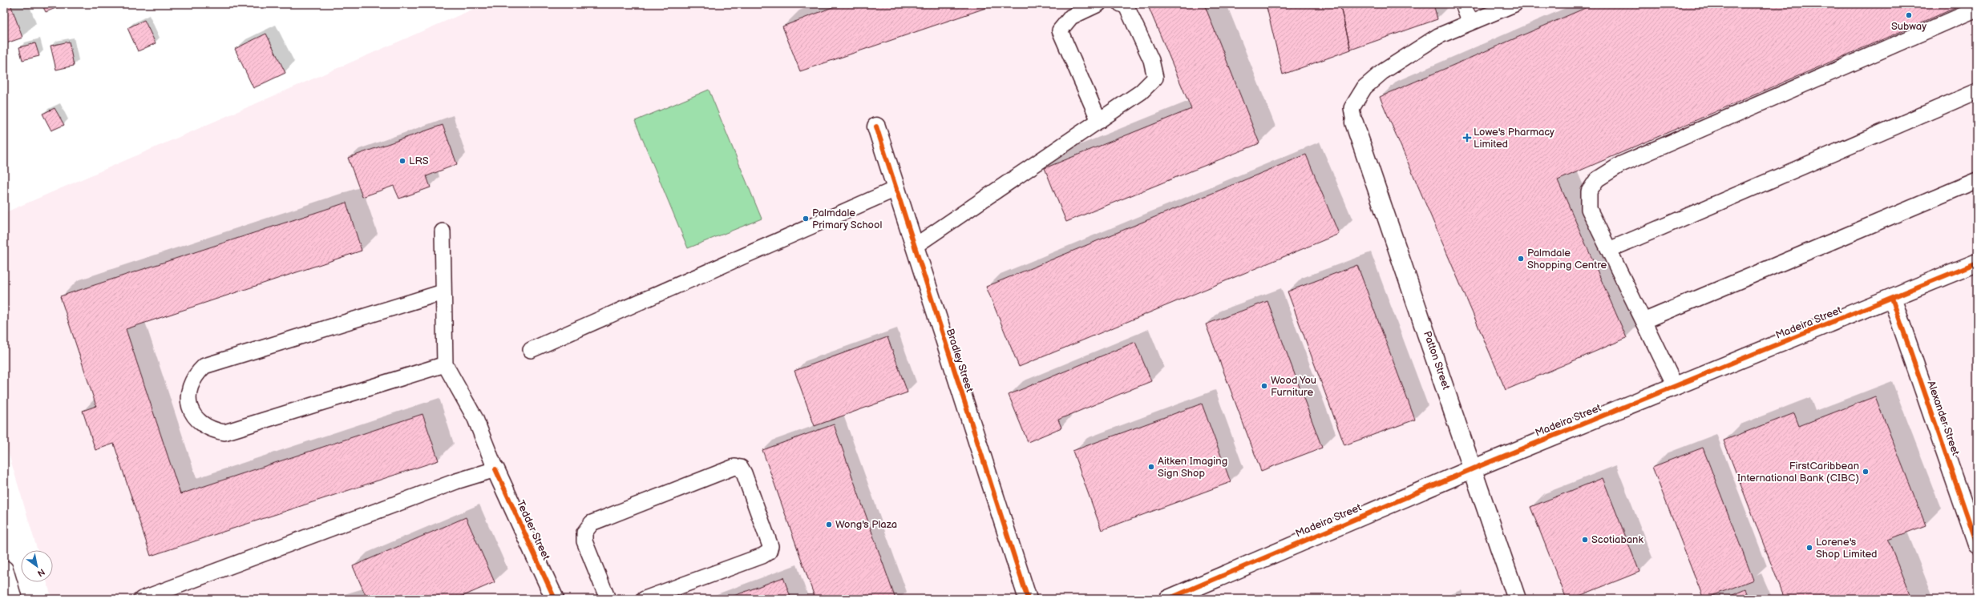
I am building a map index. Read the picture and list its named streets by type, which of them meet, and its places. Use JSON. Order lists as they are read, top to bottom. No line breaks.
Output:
{"streets":{"street":["Madeira Street","Bradley Street","Patton Street","Alexander Street","Tedder Street"]},"crossings":[["Madeira Street","Patton Street"],["Madeira Street","Alexander Street"]],"places":{"other":["Subway","LRS","Palmdale Primary School","Palmdale Shopping Centre","Wood You Furniture","Aitken Imaging Sign Shop","FirstCaribbean International Bank (CIBC)","Wong's Plaza","Scotiabank","Lorene's Shop Limited"],"health":["Lowe's Pharmacy Limited"]},"north":"bottom right"}
